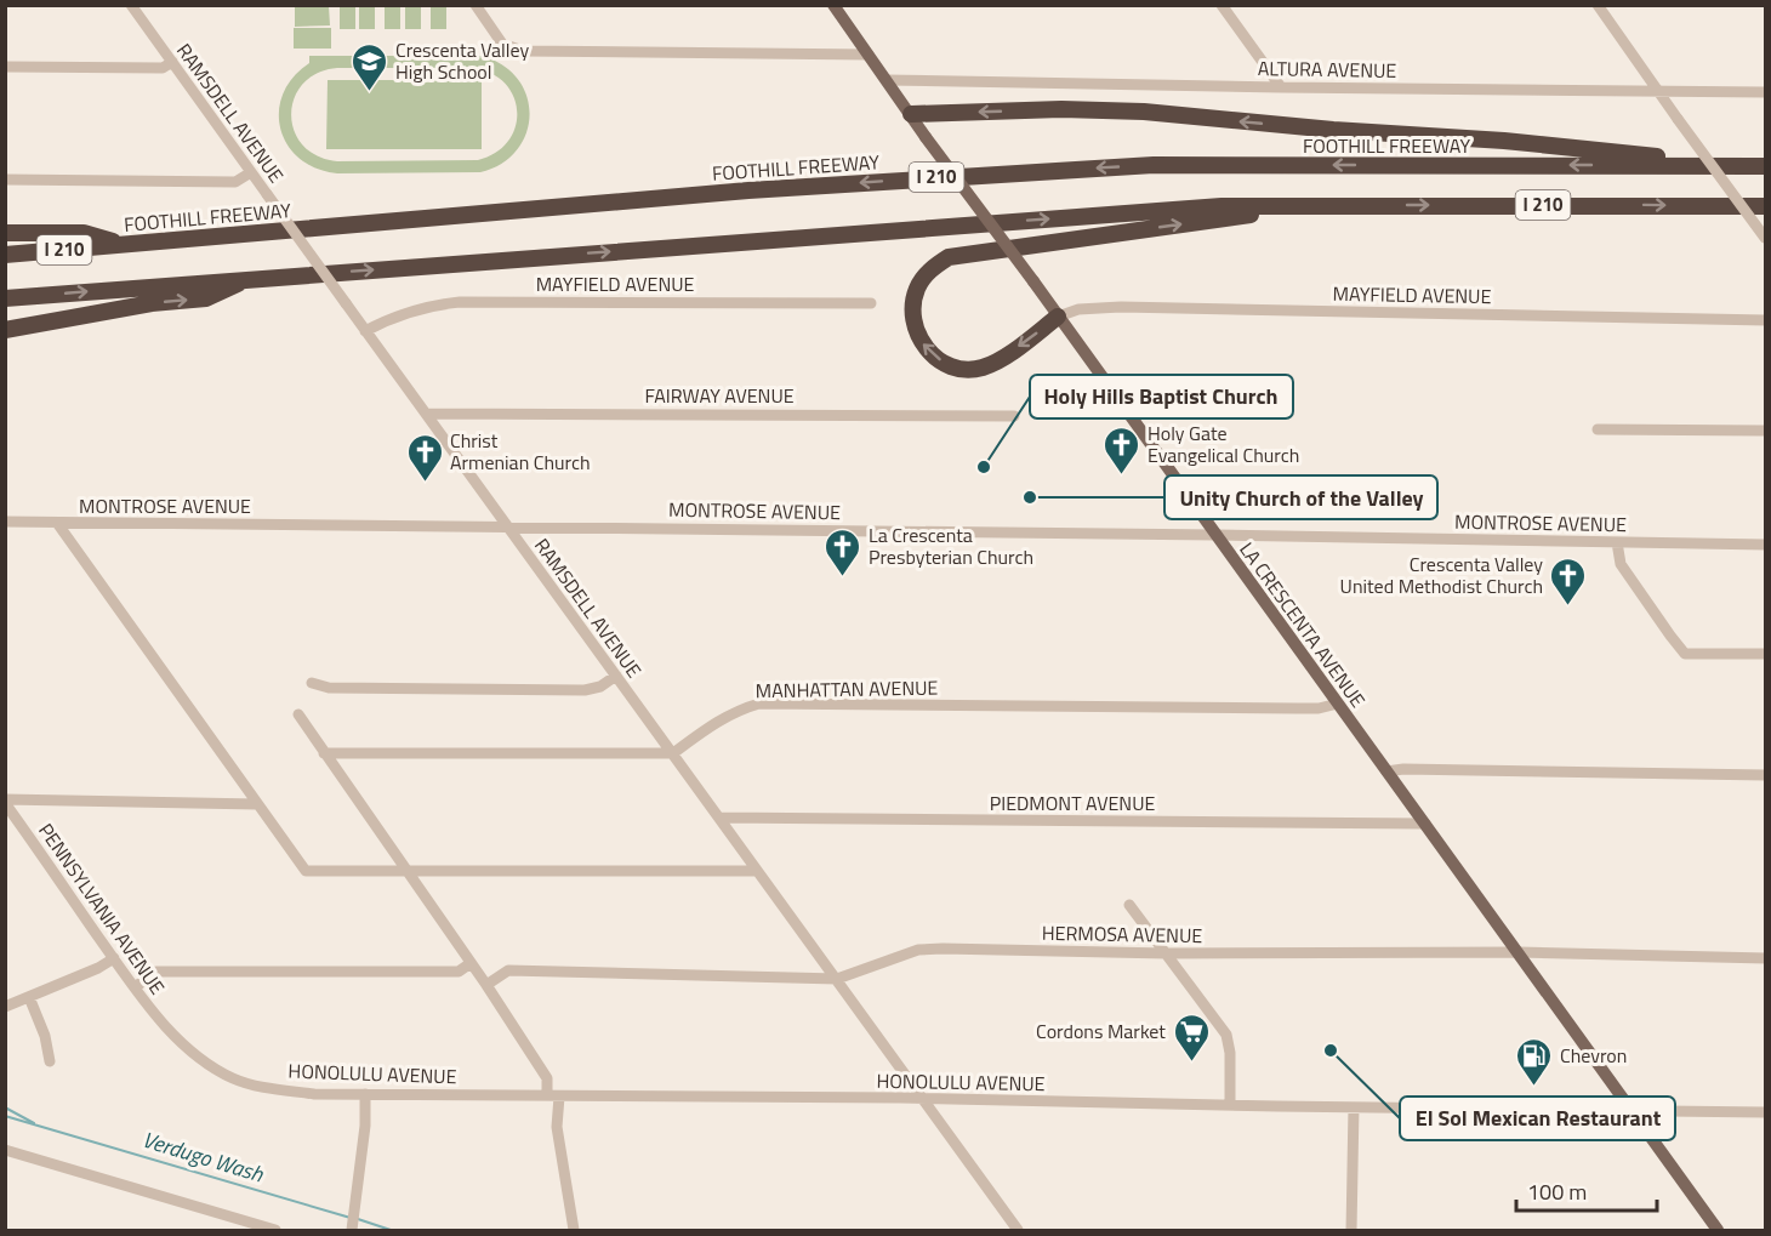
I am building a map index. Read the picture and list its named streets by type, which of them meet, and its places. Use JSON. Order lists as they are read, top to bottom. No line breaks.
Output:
{"streets":{"highway":["FOOTHILL FREEWAY","I 210"],"main road":["LA CRESCENTA AVENUE"],"street":["ALTURA AVENUE","RAMSDELL AVENUE","MAYFIELD AVENUE","FAIRWAY AVENUE","MONTROSE AVENUE","MANHATTAN AVENUE","PIEDMONT AVENUE","PENNSYLVANIA AVENUE","HERMOSA AVENUE","HONOLULU AVENUE"]},"crossings":[["ALTURA AVENUE","LA CRESCENTA AVENUE"],["RAMSDELL AVENUE","MAYFIELD AVENUE"],["RAMSDELL AVENUE","FAIRWAY AVENUE"],["RAMSDELL AVENUE","MONTROSE AVENUE"],["RAMSDELL AVENUE","MANHATTAN AVENUE"],["RAMSDELL AVENUE","PIEDMONT AVENUE"],["RAMSDELL AVENUE","HERMOSA AVENUE"],["RAMSDELL AVENUE","HONOLULU AVENUE"],["MAYFIELD AVENUE","LA CRESCENTA AVENUE"],["MONTROSE AVENUE","LA CRESCENTA AVENUE"],["LA CRESCENTA AVENUE","MANHATTAN AVENUE"],["LA CRESCENTA AVENUE","PIEDMONT AVENUE"],["LA CRESCENTA AVENUE","HERMOSA AVENUE"],["LA CRESCENTA AVENUE","HONOLULU AVENUE"],["PENNSYLVANIA AVENUE","HONOLULU AVENUE"]],"water":["Verdugo Wash"],"places":{"school or university":["Crescenta Valley High School"],"other":["Holy Hills Baptist Church","Unity Church of the Valley","El Sol Mexican Restaurant"],"church":["Holy Gate Evangelical Church","Christ Armenian Church","La Crescenta Presbyterian Church","Crescenta Valley United Methodist Church"],"supermarket":["Cordons Market"],"fuel station":["Chevron"]},"scale_bar":"100 m"}
